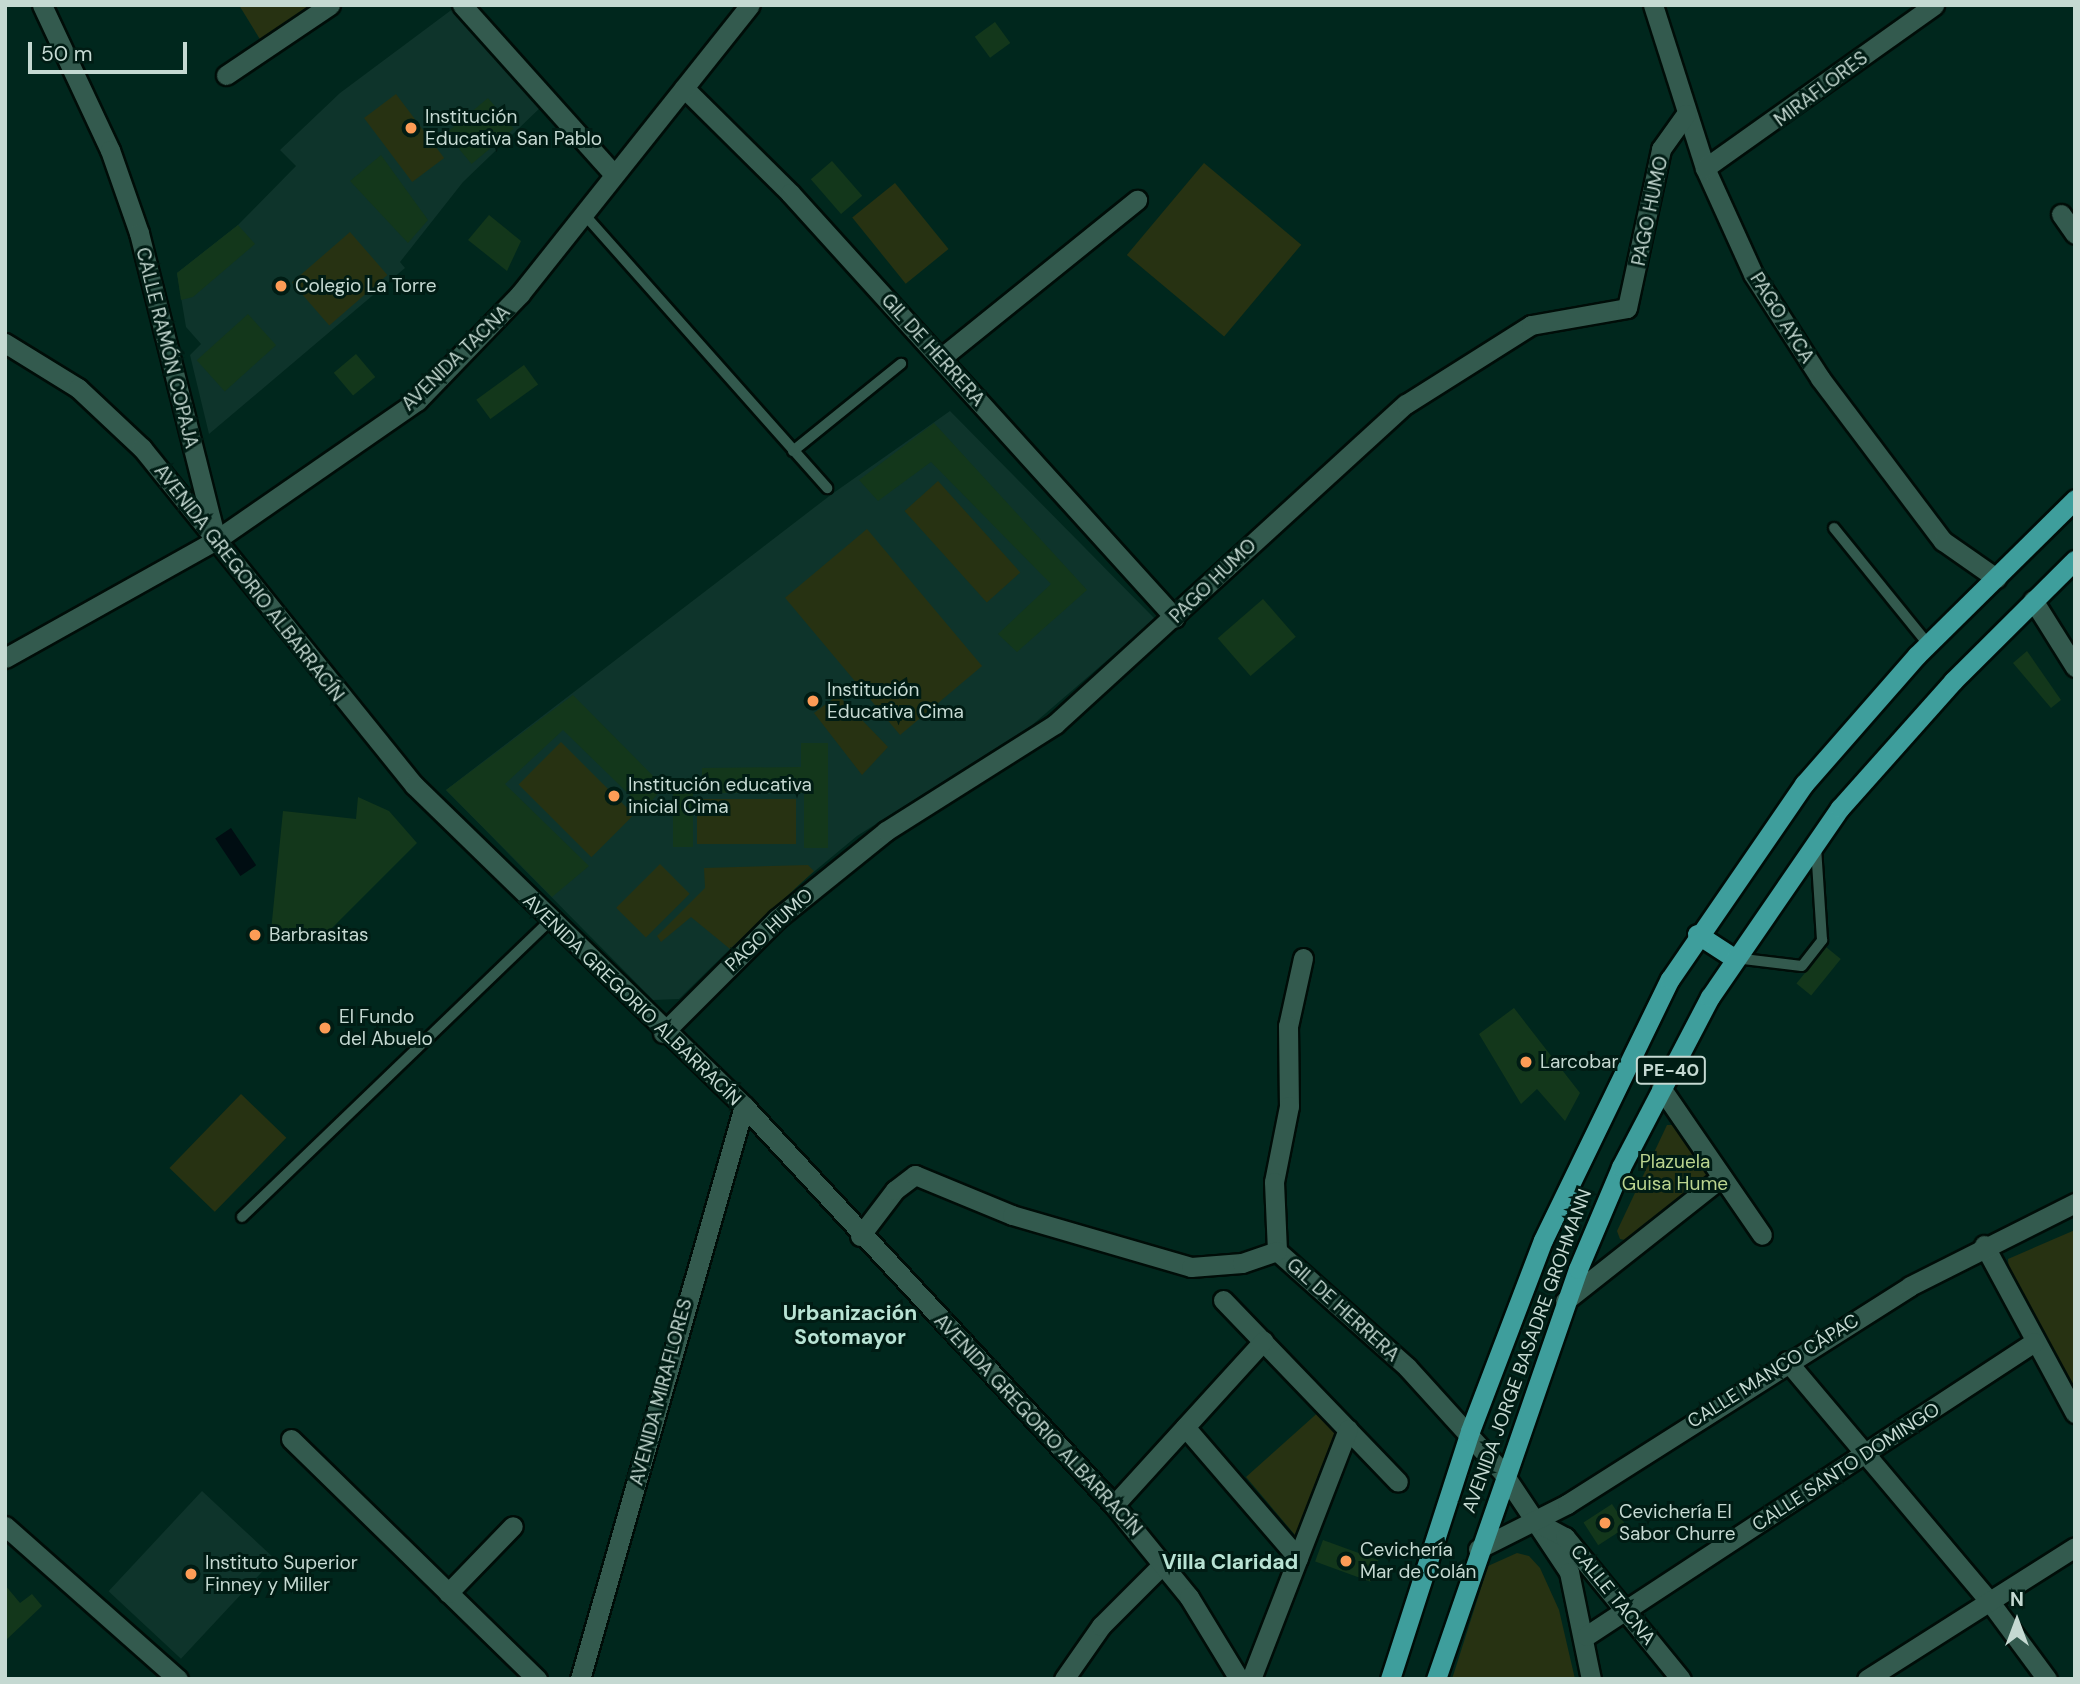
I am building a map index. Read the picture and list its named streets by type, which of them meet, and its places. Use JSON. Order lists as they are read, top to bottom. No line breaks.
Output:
{"streets":{"highway":["PE-40","AVENIDA JORGE BASADRE GROHMANN"],"street":["MIRAFLORES","PAGO HUMO","PAGO AYCA","CALLE RAMÓN COPAJA","GIL DE HERRERA","AVENIDA TACNA","AVENIDA GREGORIO ALBARRACÍN","CALLE MANCO CÁPAC","AVENIDA MIRAFLORES","CALLE SANTO DOMINGO","CALLE TACNA"]},"crossings":[["MIRAFLORES","PAGO AYCA"],["PAGO HUMO","PAGO AYCA"],["PAGO HUMO","GIL DE HERRERA"],["PAGO HUMO","AVENIDA GREGORIO ALBARRACÍN"],["PAGO AYCA","AVENIDA JORGE BASADRE GROHMANN"],["CALLE RAMÓN COPAJA","AVENIDA TACNA"],["CALLE RAMÓN COPAJA","AVENIDA GREGORIO ALBARRACÍN"],["GIL DE HERRERA","AVENIDA TACNA"],["GIL DE HERRERA","AVENIDA JORGE BASADRE GROHMANN"],["GIL DE HERRERA","CALLE MANCO CÁPAC"],["GIL DE HERRERA","CALLE SANTO DOMINGO"],["GIL DE HERRERA","CALLE TACNA"],["AVENIDA TACNA","AVENIDA GREGORIO ALBARRACÍN"],["AVENIDA GREGORIO ALBARRACÍN","AVENIDA MIRAFLORES"],["AVENIDA JORGE BASADRE GROHMANN","CALLE MANCO CÁPAC"],["CALLE MANCO CÁPAC","CALLE TACNA"],["CALLE SANTO DOMINGO","CALLE TACNA"]],"districts":["Urbanización Sotomayor","Villa Claridad"],"parks":["Plazuela Guisa Hume"],"places":["Institución Educativa San Pablo","Colegio La Torre","Institución Educativa Cima","Institución educativa inicial Cima","Barbrasitas","El Fundo del Abuelo","Larcobar","Cevichería El Sabor Churre","Cevichería Mar de Colán","Instituto Superior Finney y Miller"],"scale_bar":"50 m","north":"top"}
